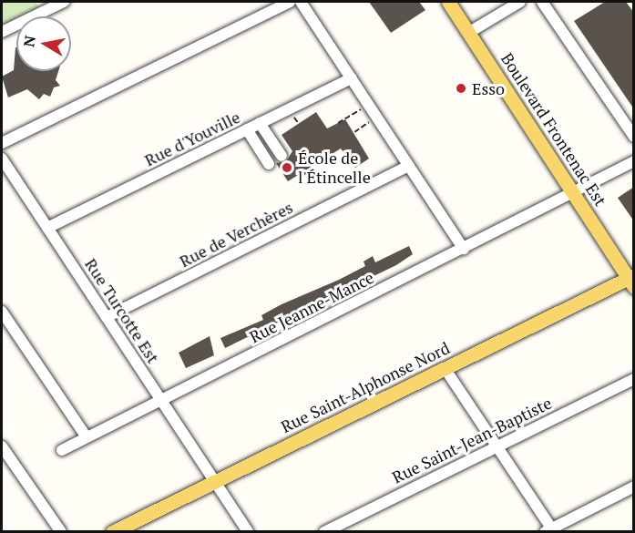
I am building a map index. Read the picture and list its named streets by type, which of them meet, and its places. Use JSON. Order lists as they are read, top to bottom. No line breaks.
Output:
{"streets":{"main road":["Boulevard Frontenac Est","Rue Saint-Alphonse Nord"],"street":["Rue d'Youville","Rue de Verchères","Rue Jeanne-Mance","Rue Turcotte Est","Rue Saint-Jean-Baptiste"]},"crossings":[["Boulevard Frontenac Est","Rue Jeanne-Mance"],["Boulevard Frontenac Est","Rue Saint-Alphonse Nord"],["Rue d'Youville","Rue Turcotte Est"],["Rue de Verchères","Rue Turcotte Est"],["Rue Jeanne-Mance","Rue Turcotte Est"],["Rue Turcotte Est","Rue Saint-Alphonse Nord"]],"places":["Esso","École de l'Étincelle"],"north":"left"}
